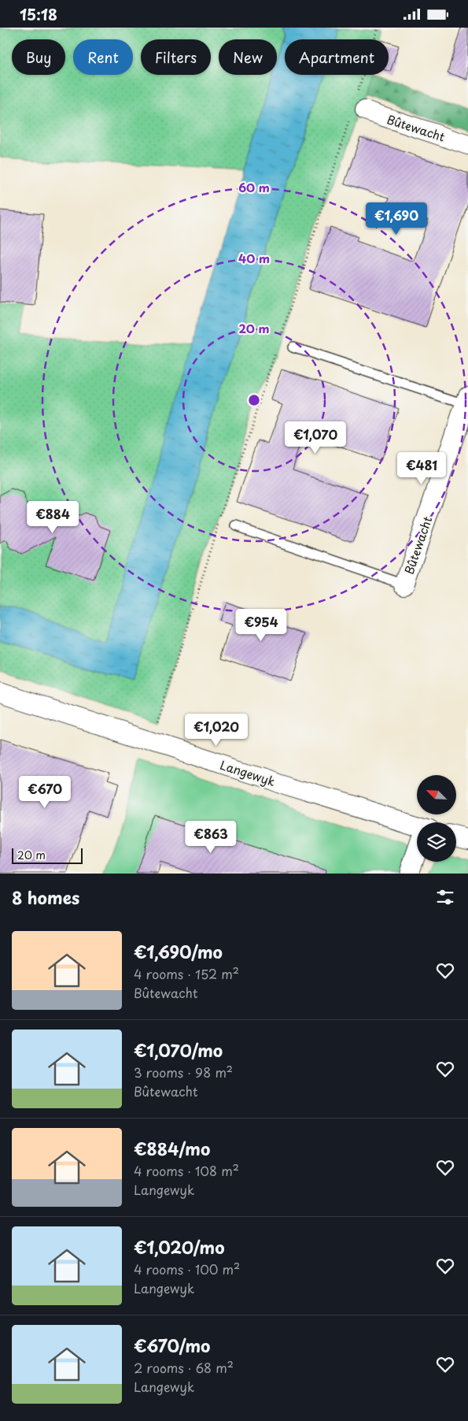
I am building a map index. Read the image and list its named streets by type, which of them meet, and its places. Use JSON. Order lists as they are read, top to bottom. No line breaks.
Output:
{"streets":{"street":["Bûtewacht","Langewyk"]},"scale_bar":"20 m","north":"top left","page":{"status":"15:18","chip":["Buy","Rent","Filters","New","Apartment"],"price":["€1,690","€1,070","€481","€884","€954","€1,020","€670","€863"],"scale":"20 m","heading":"8 homes","list":[{"name":"€1,690/mo","note":"4 rooms · 152 m² · Bûtewacht"},{"name":"€1,070/mo","note":"3 rooms · 98 m² · Bûtewacht"},{"name":"€884/mo","note":"4 rooms · 108 m² · Langewyk"},{"name":"€1,020/mo","note":"4 rooms · 100 m² · Langewyk"},{"name":"€670/mo","note":"2 rooms · 68 m² · Langewyk"}]},"rings":["60 m","40 m","20 m"]}
